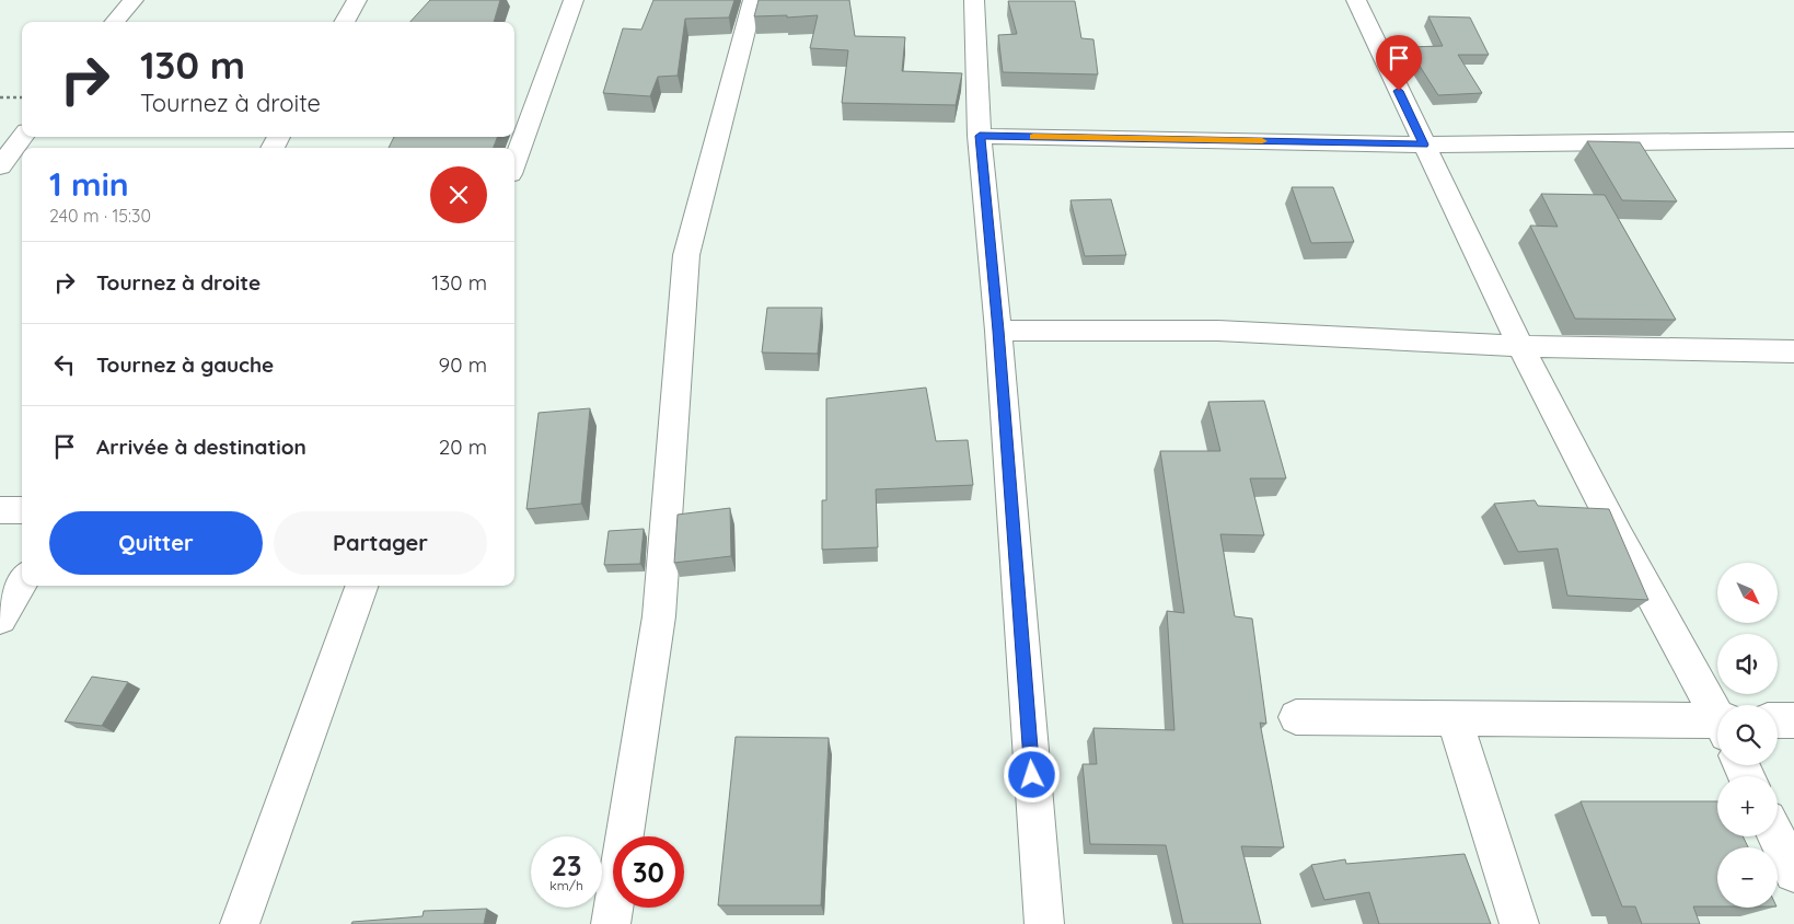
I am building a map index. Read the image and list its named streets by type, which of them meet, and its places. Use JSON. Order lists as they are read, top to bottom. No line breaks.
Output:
{"north":"bottom right","page":{"turn":["130 m","Tournez à droite"],"heading":["1 min","240 m · 15:30"],"list":[{"name":"Tournez à droite","value":"130 m"},{"name":"Tournez à gauche","value":"90 m"},{"name":"Arrivée à destination","value":"20 m"}],"buttons":["Quitter","Partager"],"map_buttons":["+","−"],"speed":"23 km/h","limit":"30"}}
